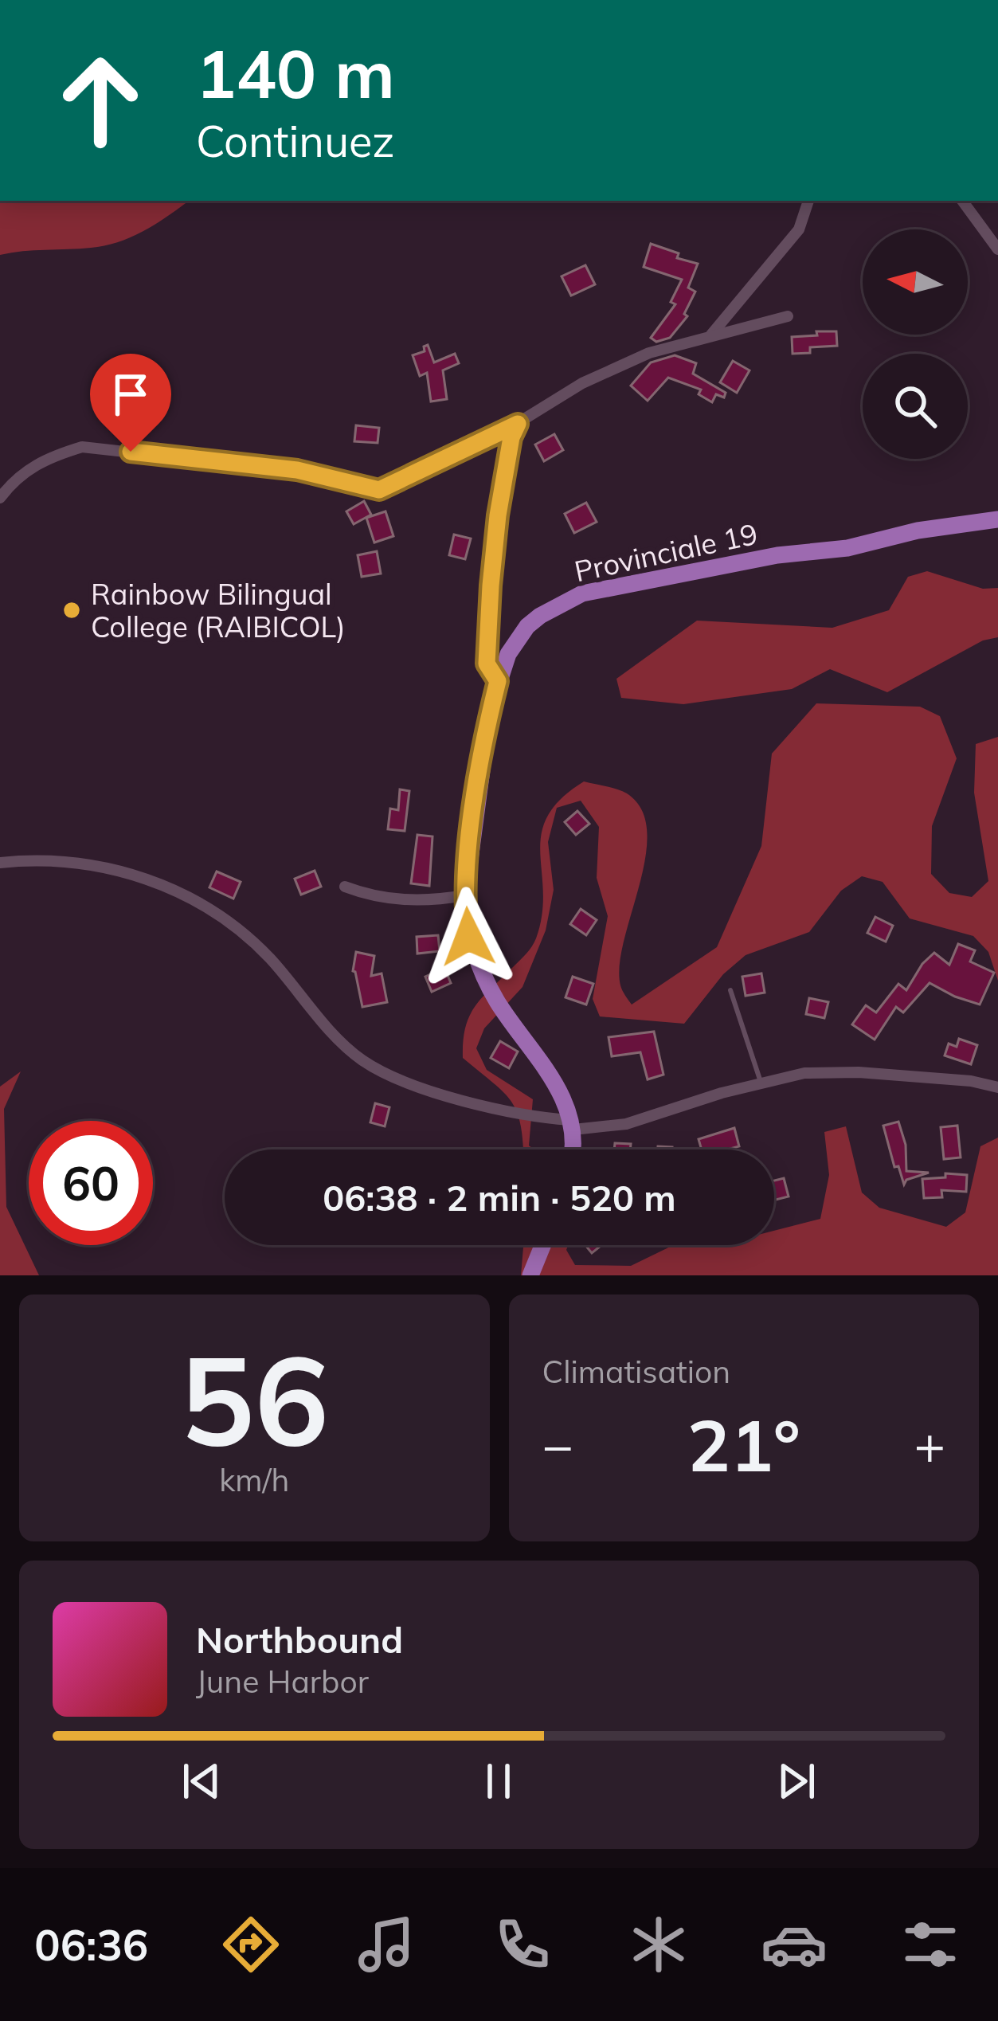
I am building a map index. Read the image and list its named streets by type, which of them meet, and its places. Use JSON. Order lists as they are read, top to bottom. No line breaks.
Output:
{"streets":{"main road":["Provinciale 19"]},"places":["Rainbow Bilingual College (RAIBICOL)"],"north":"left","page":{"turn":["140 m","Continuez"],"limit":"60","trip":"06:38 · 2 min · 520 m","tile":[["56","km/h"],"Climatisation"],"heat":["−","21°","+"],"song":["Northbound","June Harbor"],"tabs":"06:36"}}
